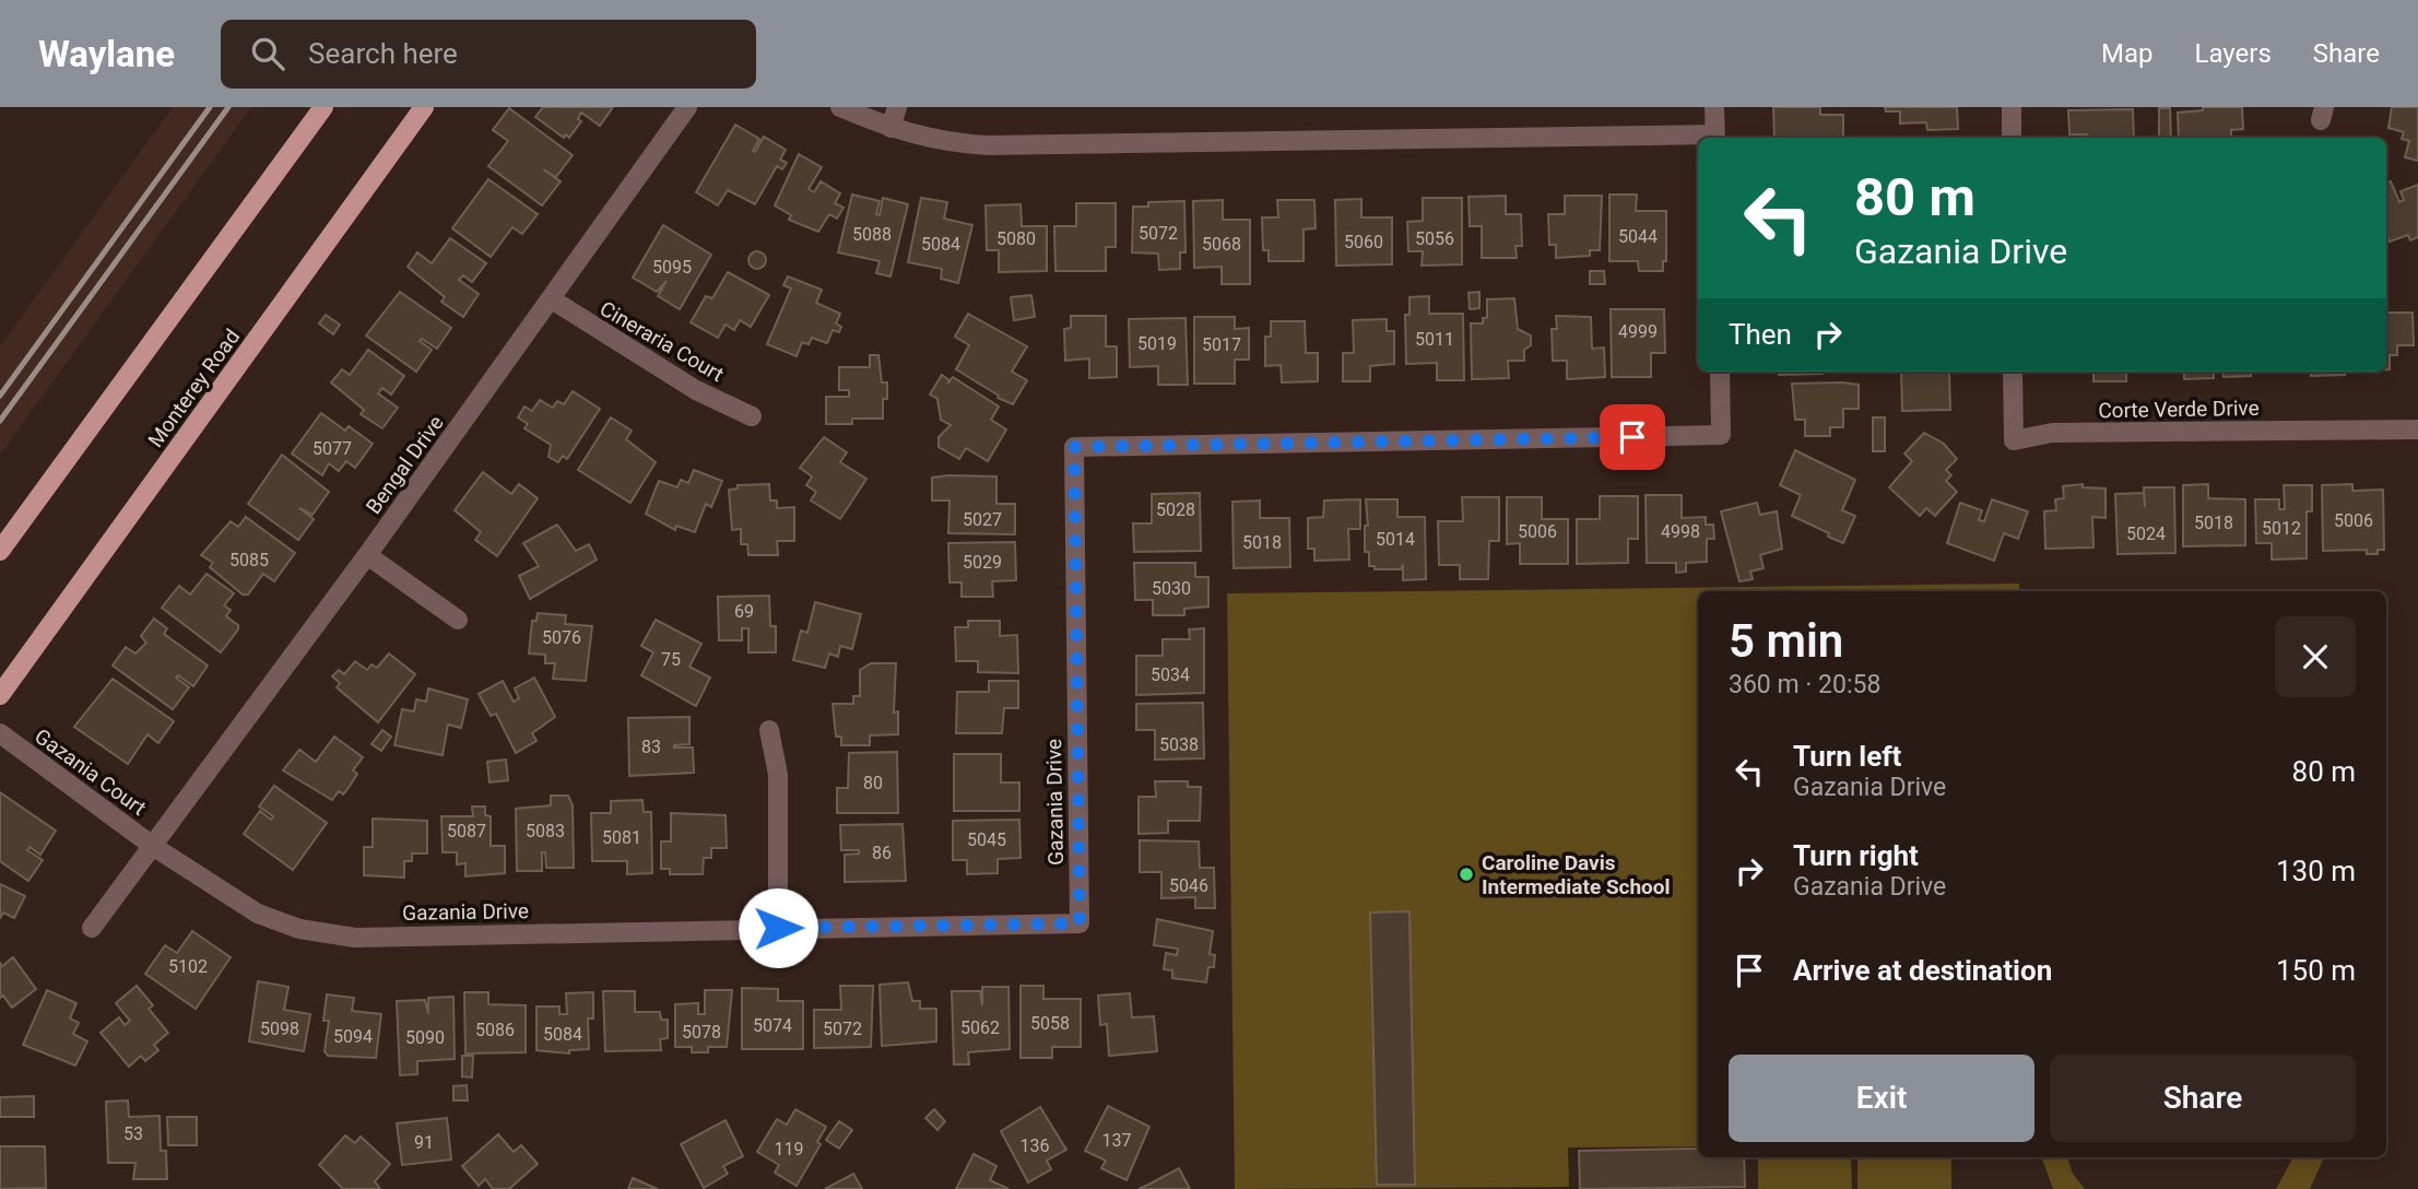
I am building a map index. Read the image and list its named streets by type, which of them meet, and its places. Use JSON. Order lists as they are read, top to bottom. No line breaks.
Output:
{"streets":{"main road":["Monterey Road"],"street":["Cineraria Court","Corte Verde Drive","Bengal Drive","Gazania Court","Gazania Drive"]},"crossings":[["Cineraria Court","Bengal Drive"],["Bengal Drive","Gazania Court"],["Bengal Drive","Gazania Drive"],["Gazania Court","Gazania Drive"]],"places":["Caroline Davis Intermediate School"],"house_numbers":["5072","5088","5044","5080","5056","5060","5084","5068","5095","4999","5011","5019","5017","5077","5028","5027","5006","5018","5012","5006","4998","5024","5014","5018","5085","5029","5030","69","5076","75","5034","5038","83","80","5087","5083","5081","5045","86","5046","5102","5058","5074","5062","5098","5072","5086","5078","5084","5094","5090","53","137","91","136","119"],"page":{"header":"Waylane","search":"Search here","nav":["Map","Layers","Share"],"turn":["80 m","Gazania Drive"],"then":"Then","heading":["5 min","360 m · 20:58"],"list":[{"name":"Turn left","note":"Gazania Drive","value":"80 m"},{"name":"Turn right","note":"Gazania Drive","value":"130 m"},{"name":"Arrive at destination","value":"150 m"}],"buttons":["Exit","Share"]}}
